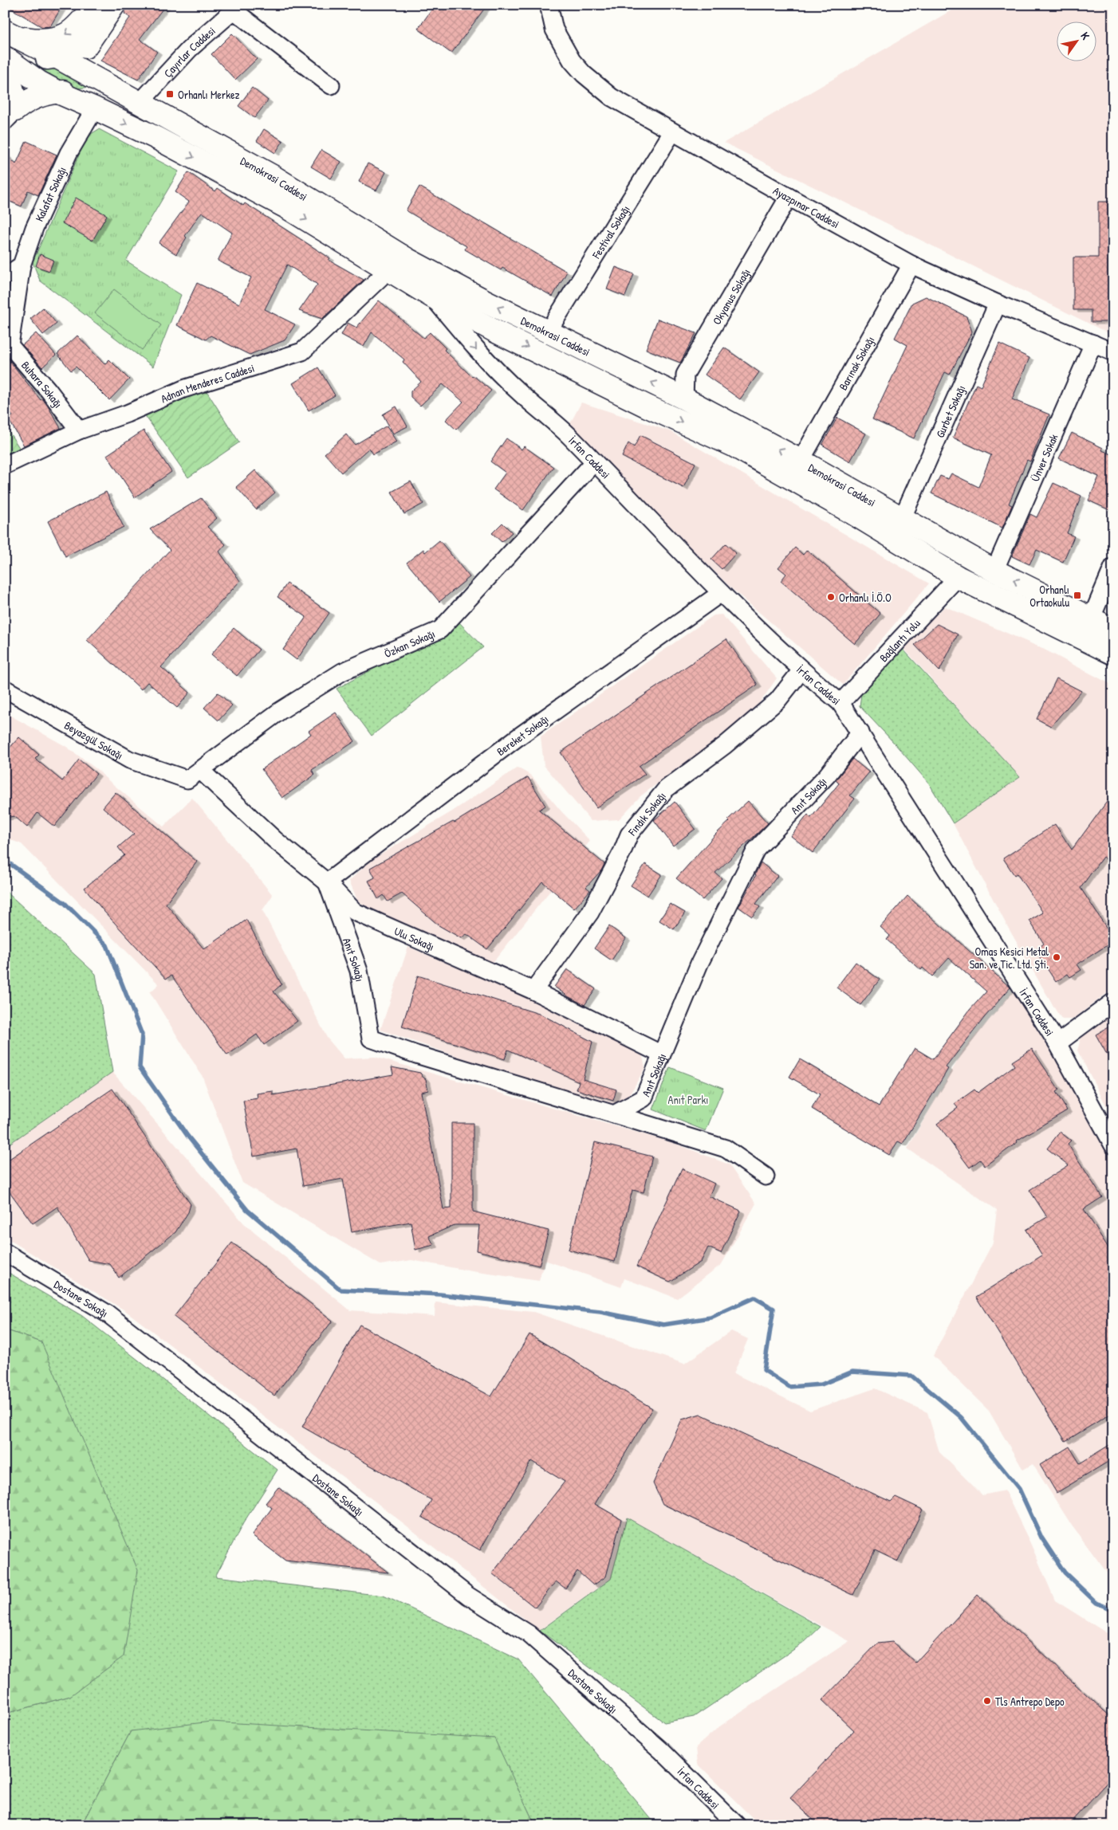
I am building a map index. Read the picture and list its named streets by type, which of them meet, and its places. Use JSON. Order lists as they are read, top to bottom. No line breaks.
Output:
{"streets":{"main road":["Demokrasi Caddesi"],"street":["Çayırlar Caddesi","Kalafat Sokağı","Ayazpınar Caddesi","Festival Sokağı","Okyanus Sokağı","Barınak Sokağı","Adnan Menderes Caddesi","Buhara Sokağı","Gurbet Sokağı","İrfan Caddesi","Ünver Sokak","Bağlantı Yolu","Özkan Sokağı","Bereket Sokağı","Beyazgül Sokağı","Anıt Sokağı","Fındık Sokağı","Ulu Sokağı","Dostane Sokağı"]},"crossings":[["Çayırlar Caddesi","Demokrasi Caddesi"],["Demokrasi Caddesi","Kalafat Sokağı"],["Demokrasi Caddesi","Festival Sokağı"],["Demokrasi Caddesi","Okyanus Sokağı"],["Demokrasi Caddesi","Barınak Sokağı"],["Demokrasi Caddesi","Adnan Menderes Caddesi"],["Demokrasi Caddesi","Gurbet Sokağı"],["Demokrasi Caddesi","İrfan Caddesi"],["Demokrasi Caddesi","Ünver Sokak"],["Demokrasi Caddesi","Bağlantı Yolu"],["Kalafat Sokağı","Buhara Sokağı"],["Ayazpınar Caddesi","Festival Sokağı"],["Ayazpınar Caddesi","Okyanus Sokağı"],["Ayazpınar Caddesi","Barınak Sokağı"],["Ayazpınar Caddesi","Gurbet Sokağı"],["Ayazpınar Caddesi","Ünver Sokak"],["Adnan Menderes Caddesi","Buhara Sokağı"],["İrfan Caddesi","Bağlantı Yolu"],["İrfan Caddesi","Özkan Sokağı"],["İrfan Caddesi","Bereket Sokağı"],["İrfan Caddesi","Anıt Sokağı"],["İrfan Caddesi","Fındık Sokağı"],["İrfan Caddesi","Dostane Sokağı"],["Özkan Sokağı","Beyazgül Sokağı"],["Özkan Sokağı","Ulu Sokağı"],["Bereket Sokağı","Anıt Sokağı"],["Bereket Sokağı","Ulu Sokağı"],["Beyazgül Sokağı","Ulu Sokağı"],["Anıt Sokağı","Ulu Sokağı"],["Fındık Sokağı","Ulu Sokağı"]],"parks":["Anıt Parkı"],"places":{"transit":["Orhanlı Merkez","Orhanlı Ortaokulu"],"other":["Orhanlı İ.Ö.O","Omas Kesici Metal San. ve Tic. Ltd. Şti.","Tls Antrepo Depo"]},"north":"top right"}
